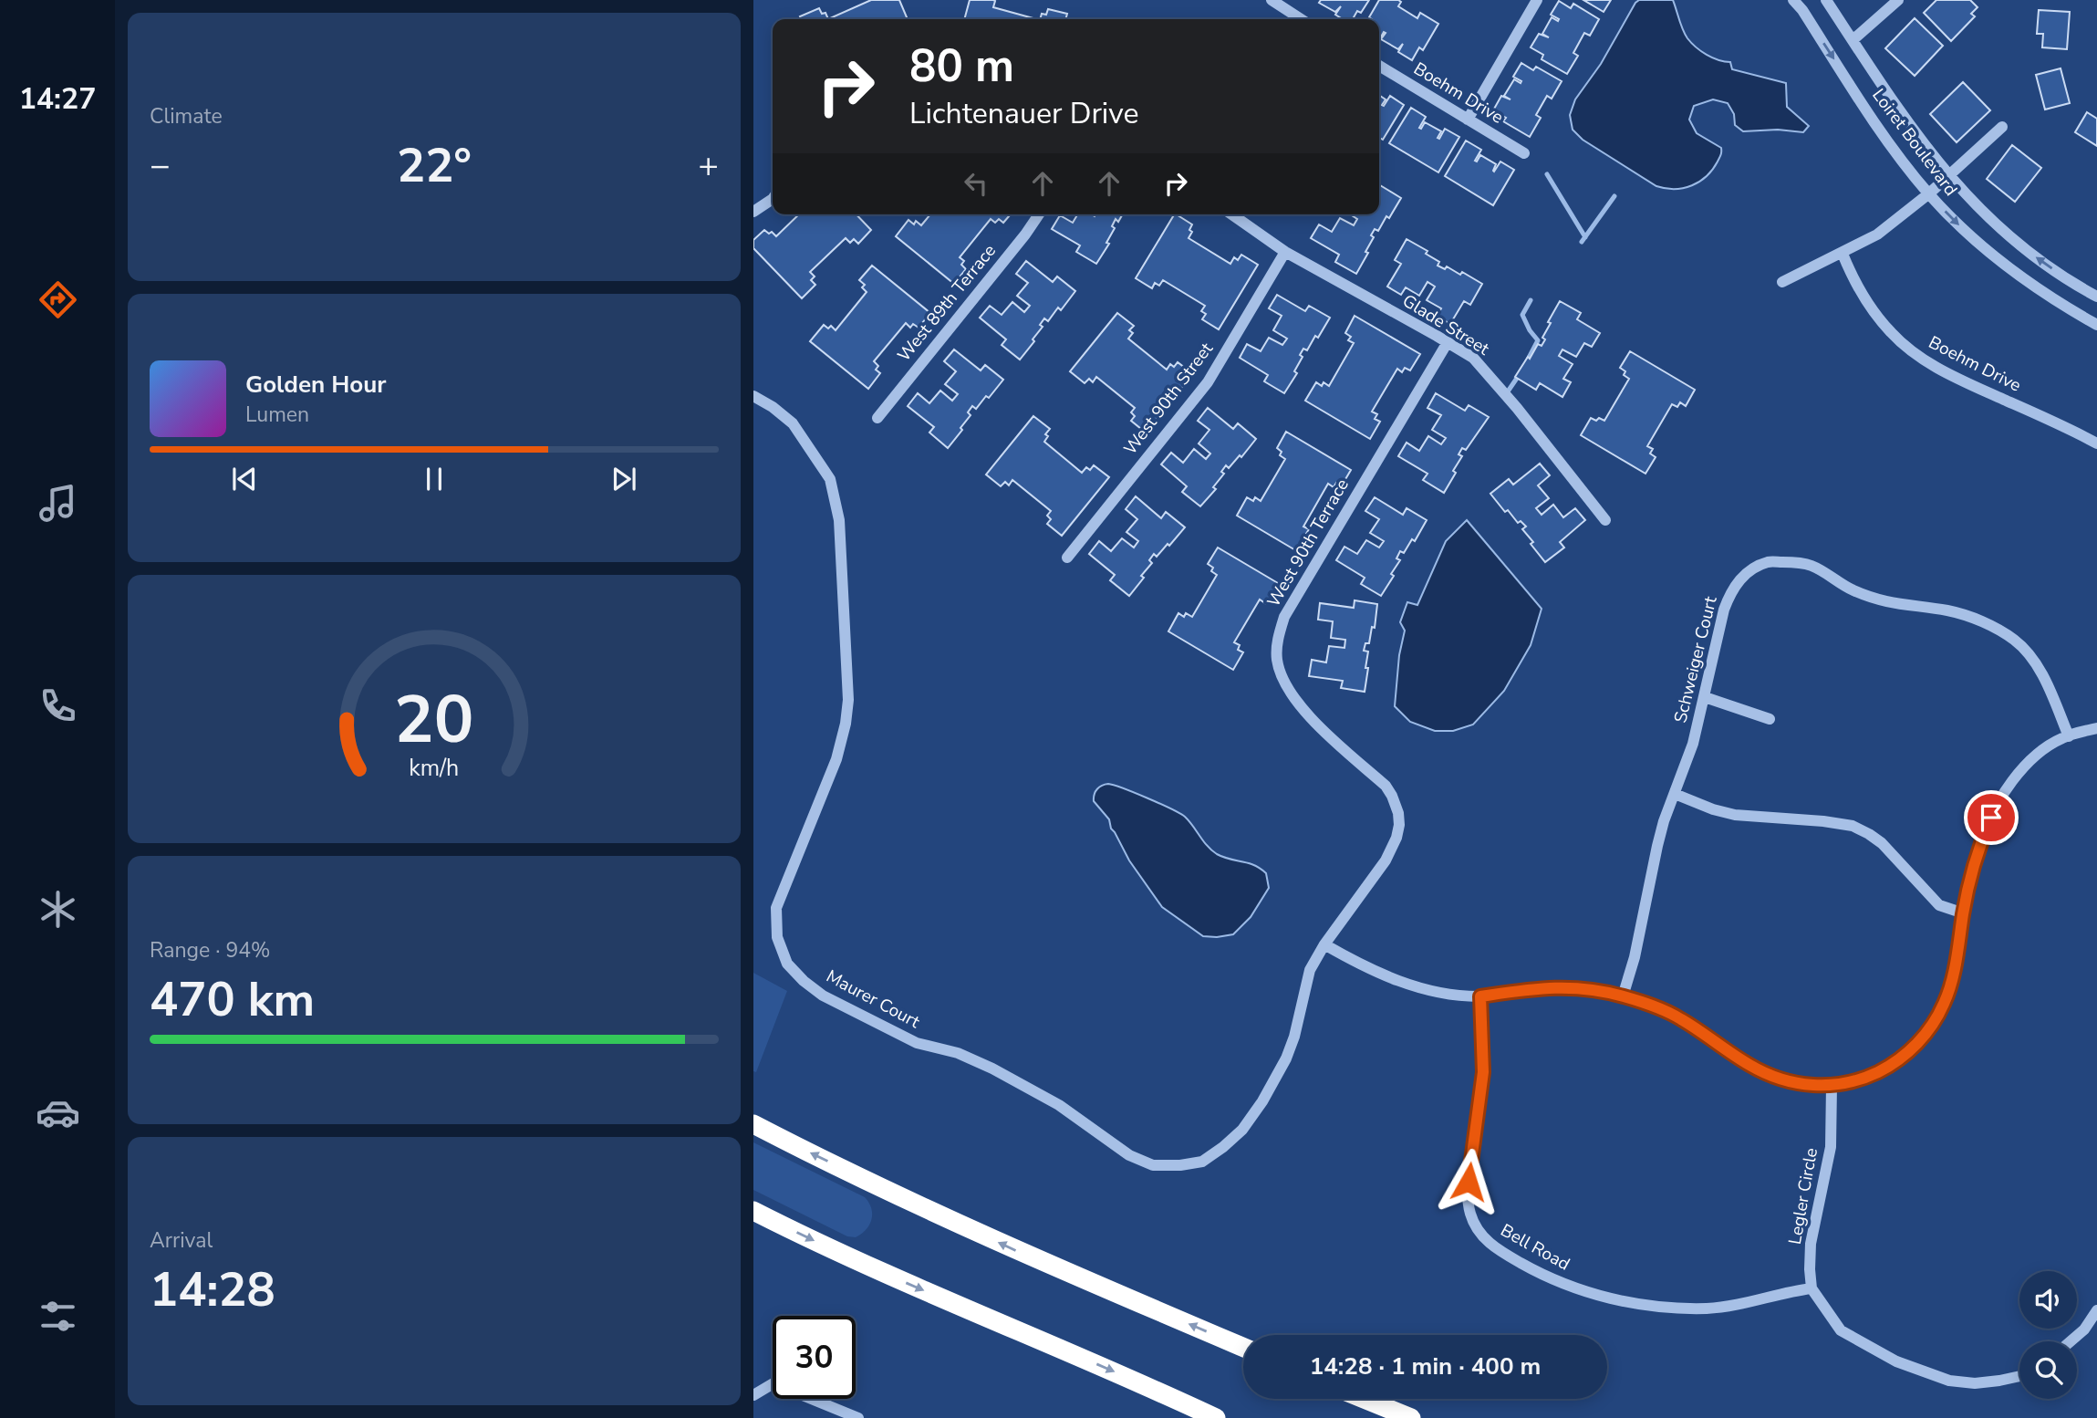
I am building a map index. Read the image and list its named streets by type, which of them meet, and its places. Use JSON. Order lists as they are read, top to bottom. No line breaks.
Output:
{"streets":{"street":["Boehm Drive","Loiret Boulevard","West 89th Terrace","Glade Street","West 90th Street","West 90th Terrace","Schweiger Court","Maurer Court","Legler Circle","Bell Road"]},"crossings":[["Glade Street","West 90th Street"],["Glade Street","West 90th Terrace"],["West 90th Terrace","Maurer Court"],["Legler Circle","Bell Road"]],"page":{"tabs":"14:27","tile":["Climate",["Range · 94%","470 km"],["Arrival","14:28"]],"turn":["80 m","Lichtenauer Drive"],"heat":["−","22°","+"],"song":["Golden Hour","Lumen"],"limit":"30","trip":"14:28 · 1 min · 400 m","gauge":["20","km/h"]}}
